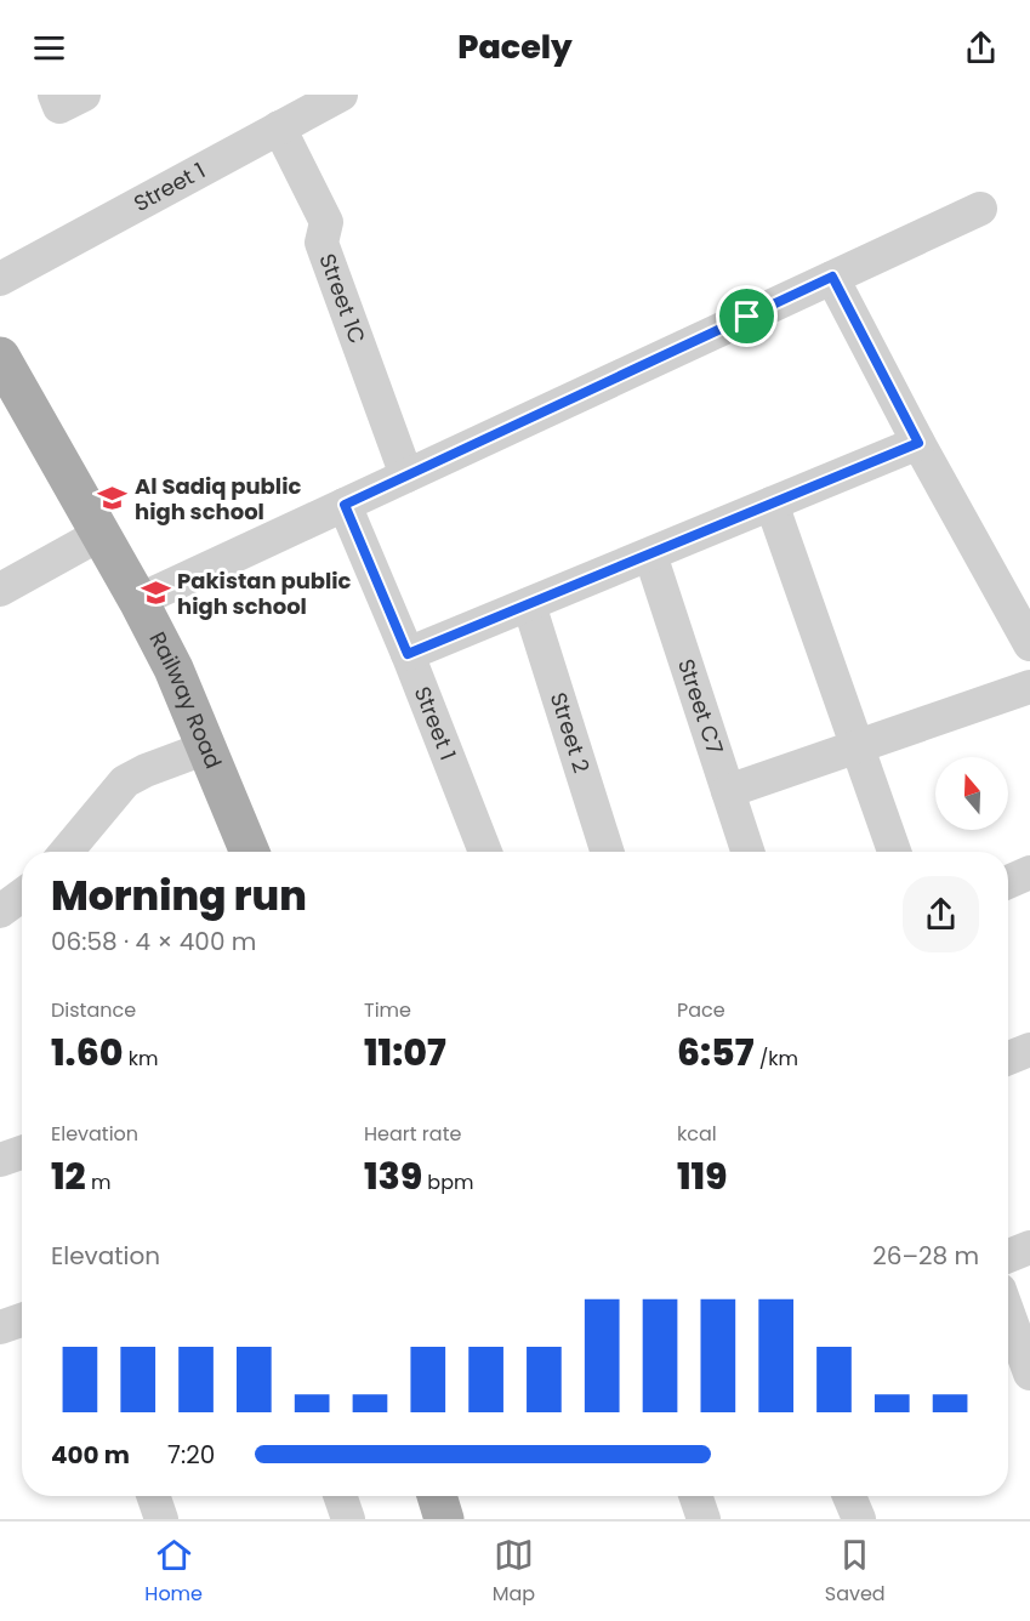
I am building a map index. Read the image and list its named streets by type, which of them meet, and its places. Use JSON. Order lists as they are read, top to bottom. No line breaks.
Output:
{"streets":{"main road":["Railway Road"],"street":["Street 1","Street 1C","Street C7","Street 2"]},"crossings":[["Street 1","Street 1C"]],"places":{"school or university":["Al Sadiq public high school","Pakistan public high school"]},"north":"top","page":{"header":"Pacely","heading":["Morning run","06:58 · 4 × 400 m"],"stats":[["Distance","1.60 km"],["Time","11:07"],["Pace","6:57 /km"],["Elevation","12 m"],["Heart rate","139 bpm"],["kcal","119"]],"chart":["Elevation","26–28 m"],"list":[{"name":"400 m","note":"7:20"}],"tabs":["Home","Map","Saved"]}}
